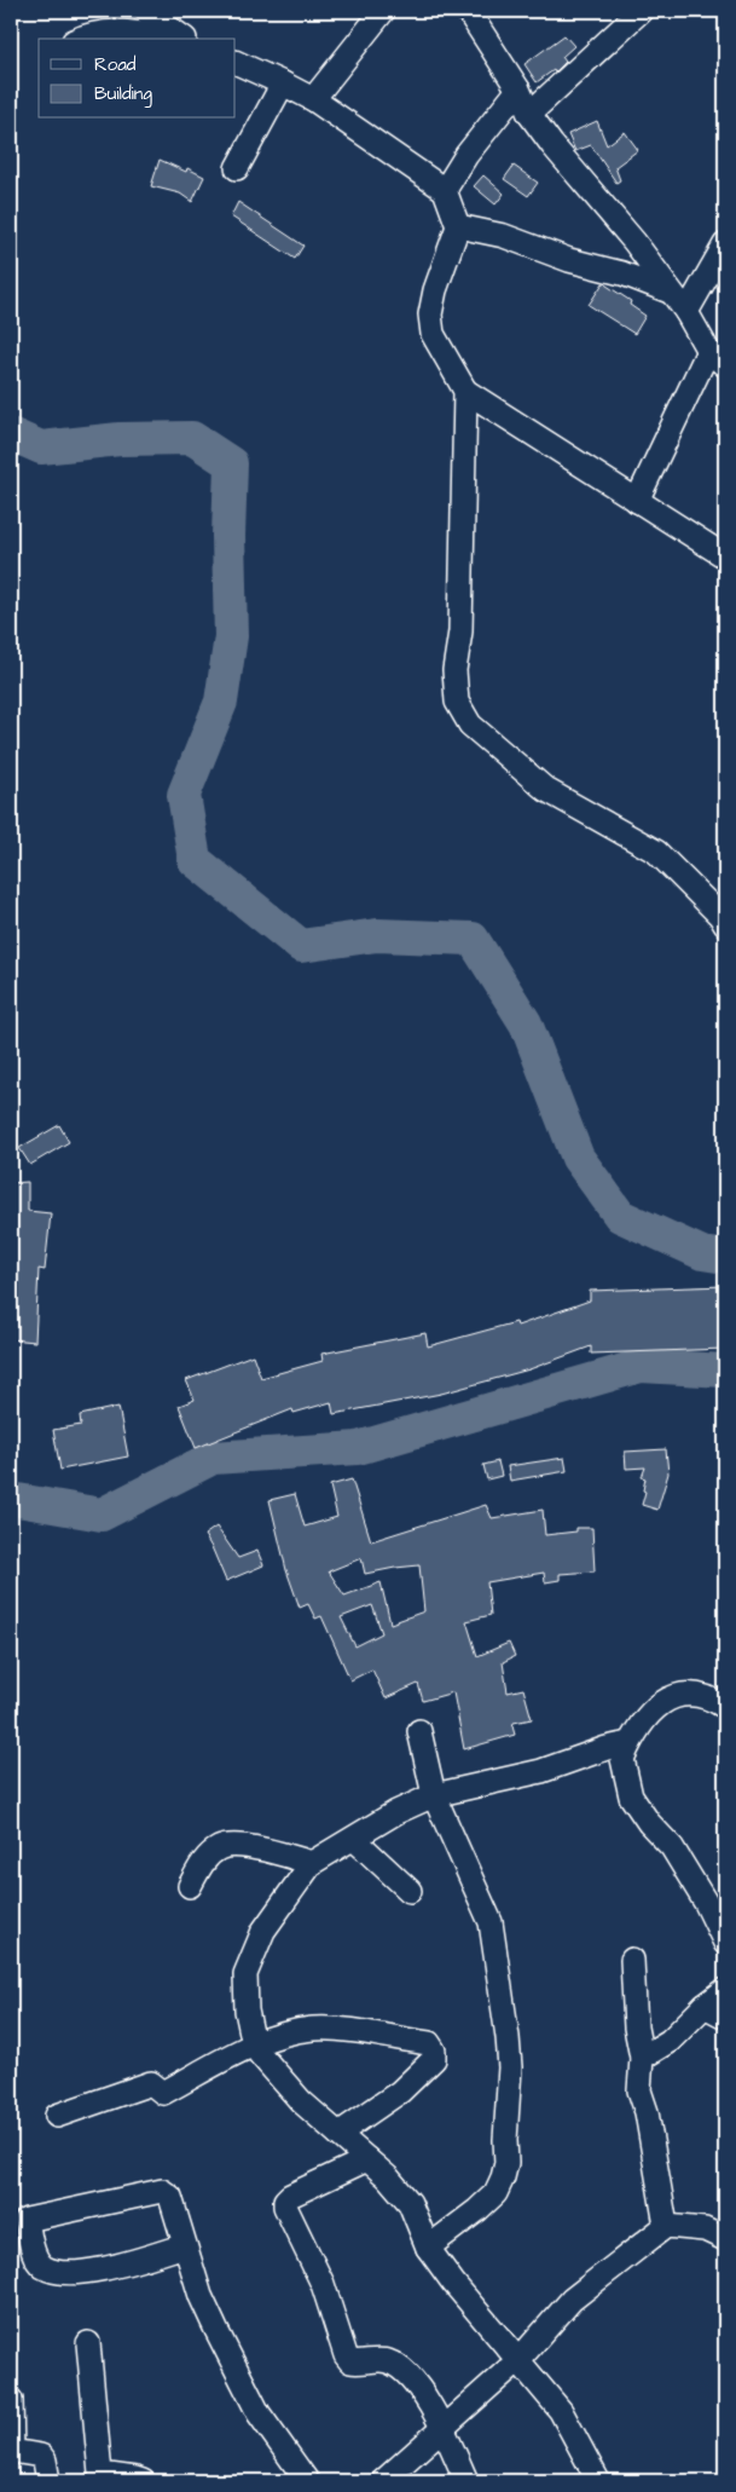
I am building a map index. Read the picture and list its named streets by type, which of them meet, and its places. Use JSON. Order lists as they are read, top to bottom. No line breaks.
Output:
{"legend":["Road","Building"]}
